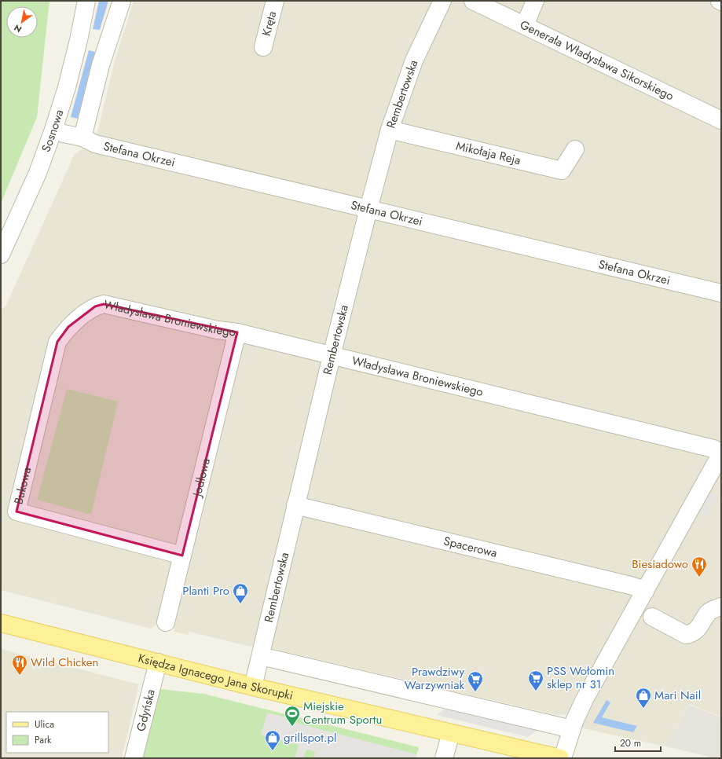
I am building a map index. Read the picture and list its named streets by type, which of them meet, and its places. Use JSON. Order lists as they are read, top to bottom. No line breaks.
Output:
{"streets":{"main road":["Księdza Ignacego Jana Skorupki"],"street":["Kręta","Generała Władysława Sikorskiego","Rembertowska","Sosnowa","Mikołaja Reja","Stefana Okrzei","Władysława Broniewskiego","Jodłowa","Bukowa","Spacerowa","Gdyńska"]},"crossings":[["Rembertowska","Mikołaja Reja"],["Rembertowska","Stefana Okrzei"],["Rembertowska","Władysława Broniewskiego"],["Rembertowska","Spacerowa"],["Rembertowska","Księdza Ignacego Jana Skorupki"],["Sosnowa","Stefana Okrzei"],["Władysława Broniewskiego","Jodłowa"],["Władysława Broniewskiego","Bukowa"],["Jodłowa","Bukowa"],["Księdza Ignacego Jana Skorupki","Gdyńska"]],"places":{"restaurant":["Biesiadowo","Wild Chicken"],"shop":["Planti Pro","Mari Nail","grillspot.pl"],"supermarket":["PSS Wołomin sklep nr 31","Prawdziwy Warzywniak"],"sports":["Miejskie Centrum Sportu"]},"legend":["Ulica","Park"],"scale_bar":"20 m","north":"bottom left"}
